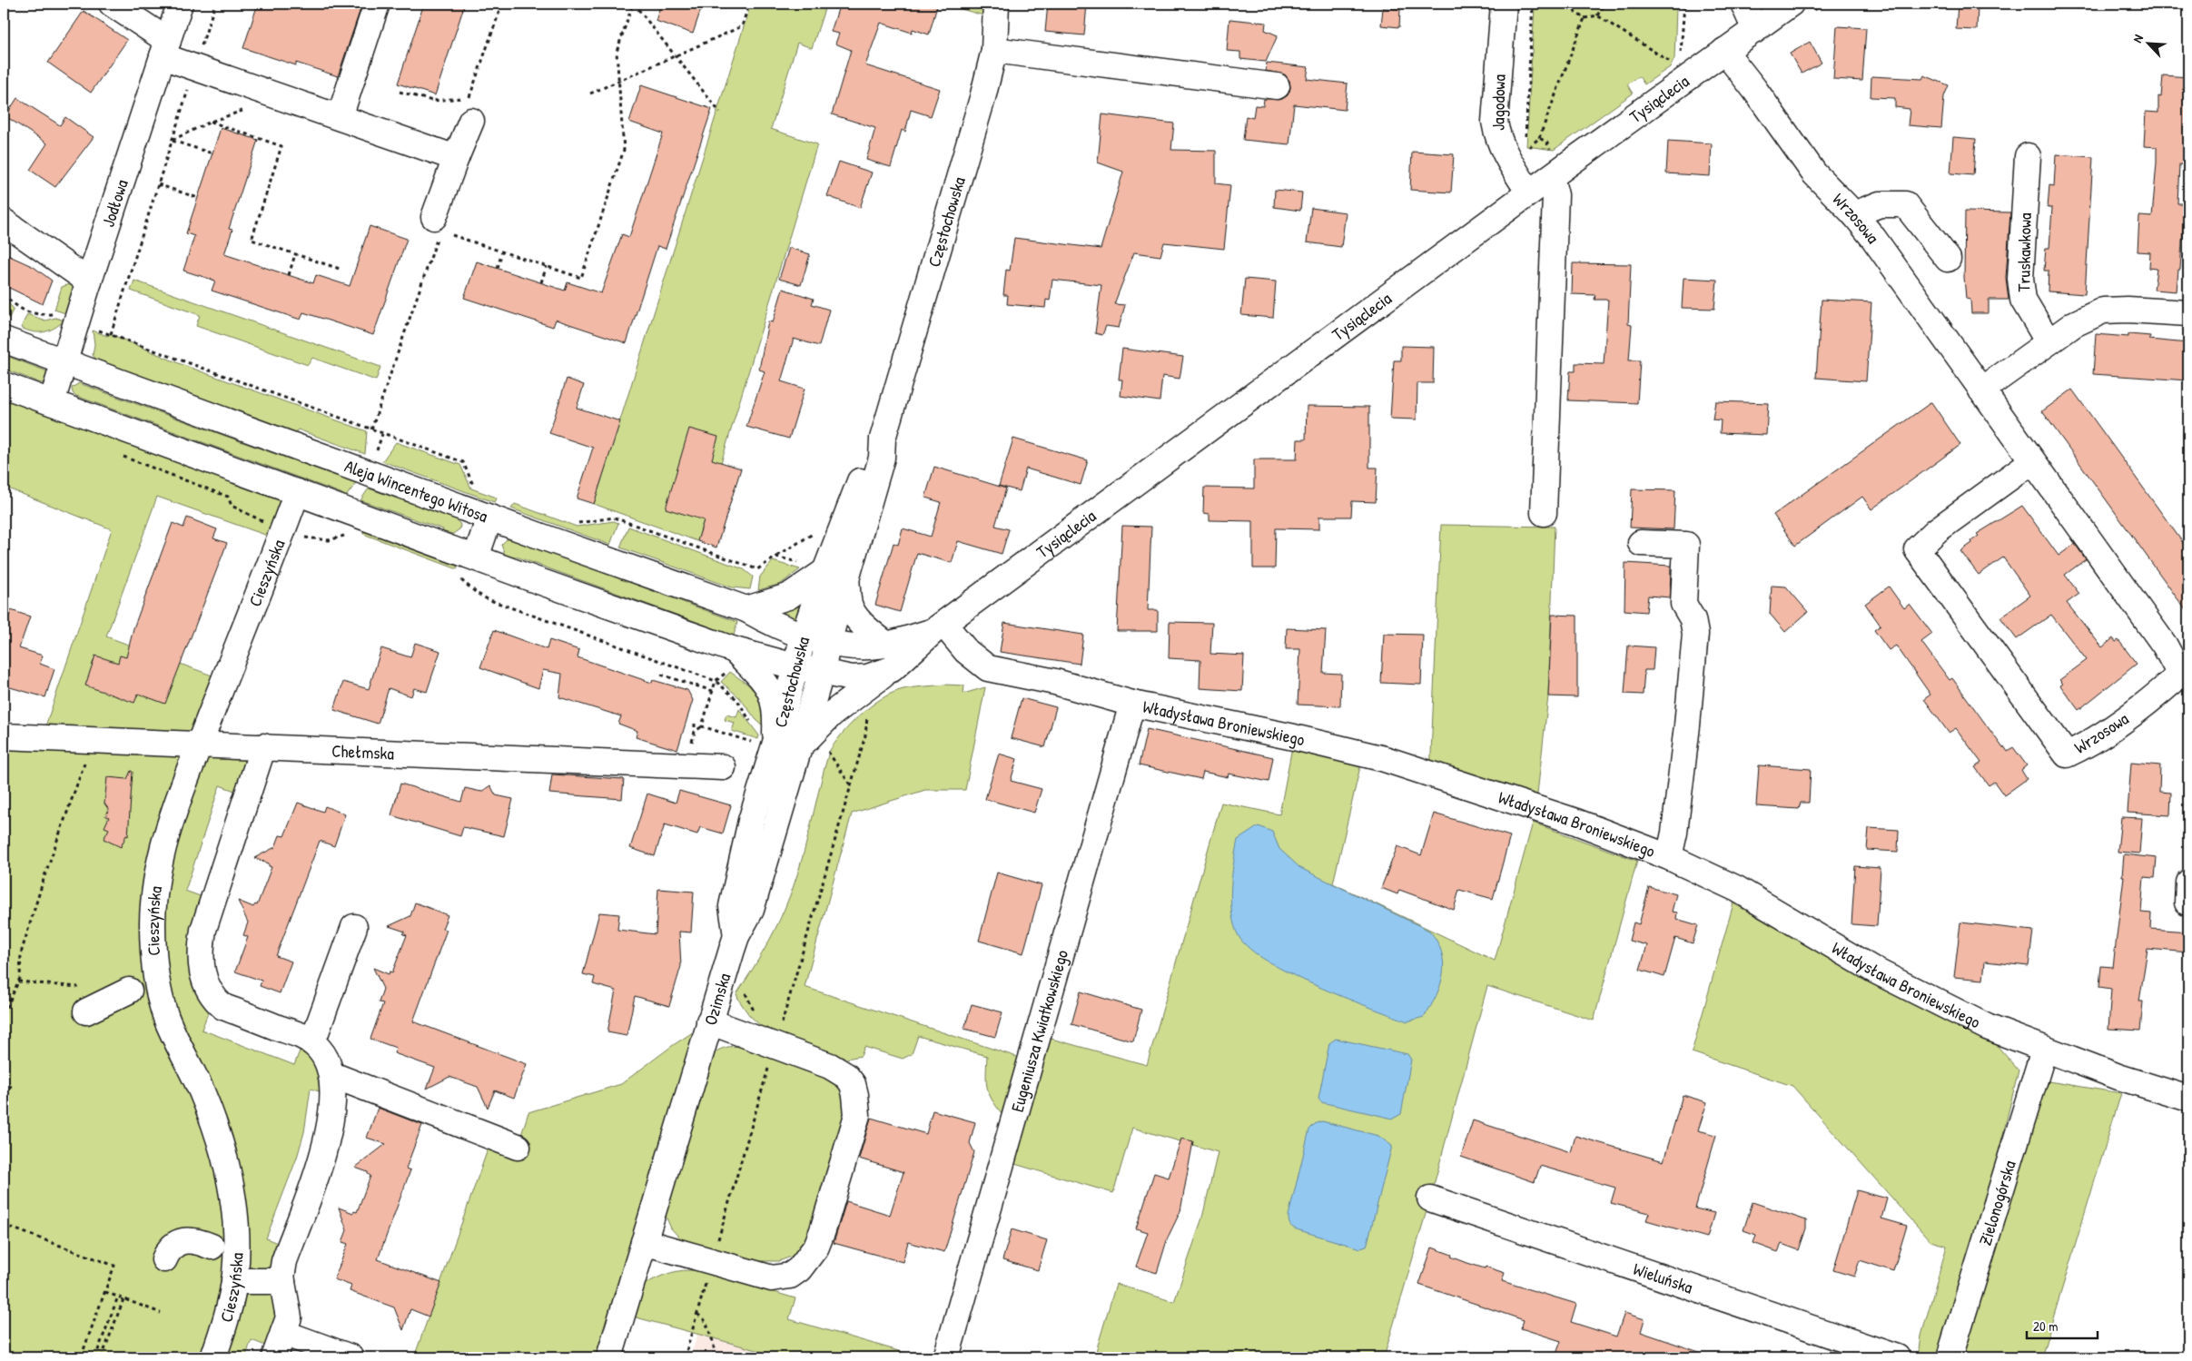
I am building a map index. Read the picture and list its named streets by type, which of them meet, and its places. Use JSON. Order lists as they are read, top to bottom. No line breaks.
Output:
{"streets":{"street":["Tysiąclecia","Jagodowa","Jodłowa","Wrzosowa","Częstochowska","Truskawkowa","Aleja Wincentego Witosa","Cieszyńska","Władysława Broniewskiego","Chełmska","Ozimska","Eugeniusza Kwiatkowskiego","Zielonogórska","Wieluńska"]},"crossings":[["Tysiąclecia","Jagodowa"],["Tysiąclecia","Wrzosowa"],["Tysiąclecia","Częstochowska"],["Tysiąclecia","Aleja Wincentego Witosa"],["Tysiąclecia","Władysława Broniewskiego"],["Tysiąclecia","Ozimska"],["Jodłowa","Aleja Wincentego Witosa"],["Częstochowska","Aleja Wincentego Witosa"],["Częstochowska","Ozimska"],["Aleja Wincentego Witosa","Ozimska"],["Cieszyńska","Chełmska"],["Władysława Broniewskiego","Eugeniusza Kwiatkowskiego"],["Władysława Broniewskiego","Zielonogórska"]],"scale_bar":"20 m","north":"top left"}
